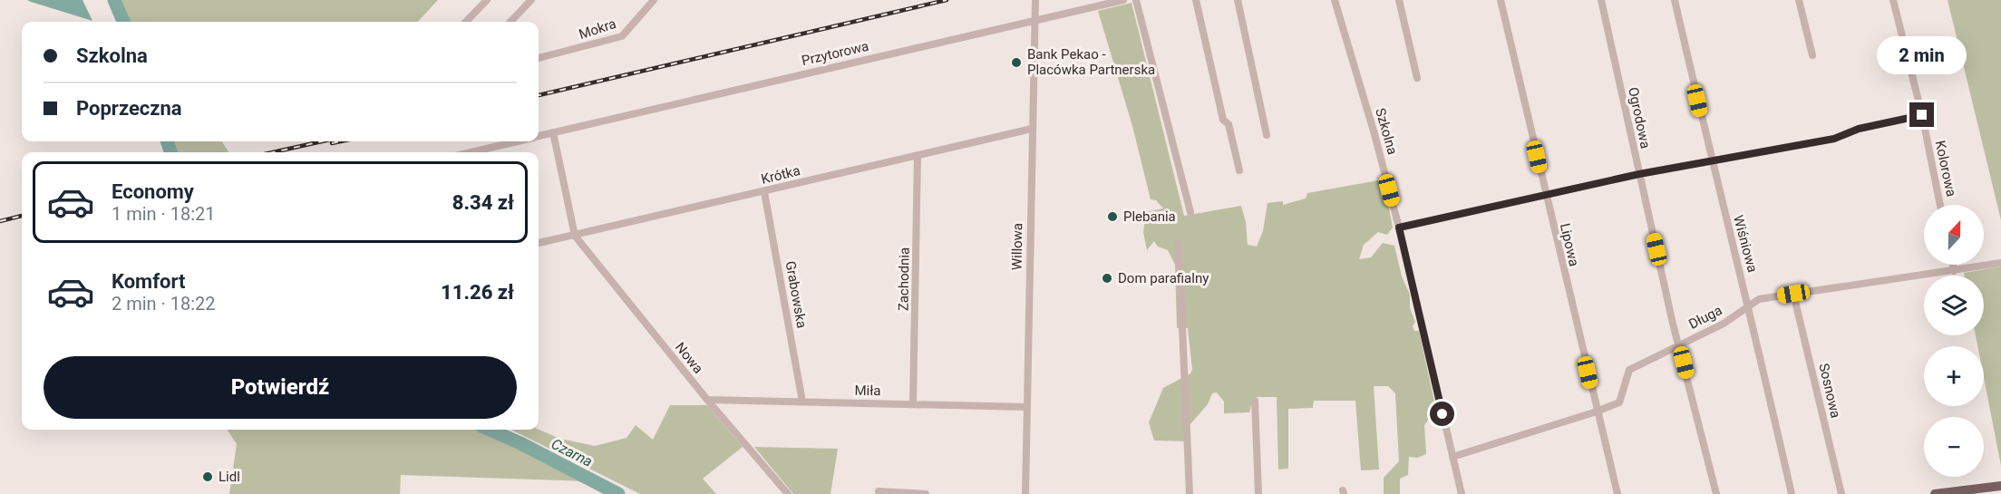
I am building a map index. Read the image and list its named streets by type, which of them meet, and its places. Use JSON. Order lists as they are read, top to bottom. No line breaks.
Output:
{"streets":{"street":["Mokra","Przytorowa","Ogrodowa","Szkolna","Kolorowa","Krótka","Wiśniowa","Lipowa","Willowa","Zachodnia","Grabowska","Długa","Nowa","Miła","Sosnowa"]},"crossings":[["Przytorowa","Willowa"],["Ogrodowa","Długa"],["Szkolna","Długa"],["Krótka","Willowa"],["Krótka","Zachodnia"],["Krótka","Grabowska"],["Krótka","Nowa"],["Wiśniowa","Długa"],["Lipowa","Długa"],["Willowa","Miła"],["Zachodnia","Miła"],["Grabowska","Miła"],["Długa","Sosnowa"],["Nowa","Miła"]],"water":["Czarna"],"places":["Bank Pekao - Placówka Partnerska","Plebania","Dom parafialny","Lidl"],"north":"top","page":{"banner":["Szkolna","Poprzeczna"],"bubble":"2 min","list":[{"name":"Economy","note":"1 min · 18:21","value":"8.34 zł"},{"name":"Komfort","note":"2 min · 18:22","value":"11.26 zł"}],"map_buttons":["+","−"],"buttons":"Potwierdź"}}
